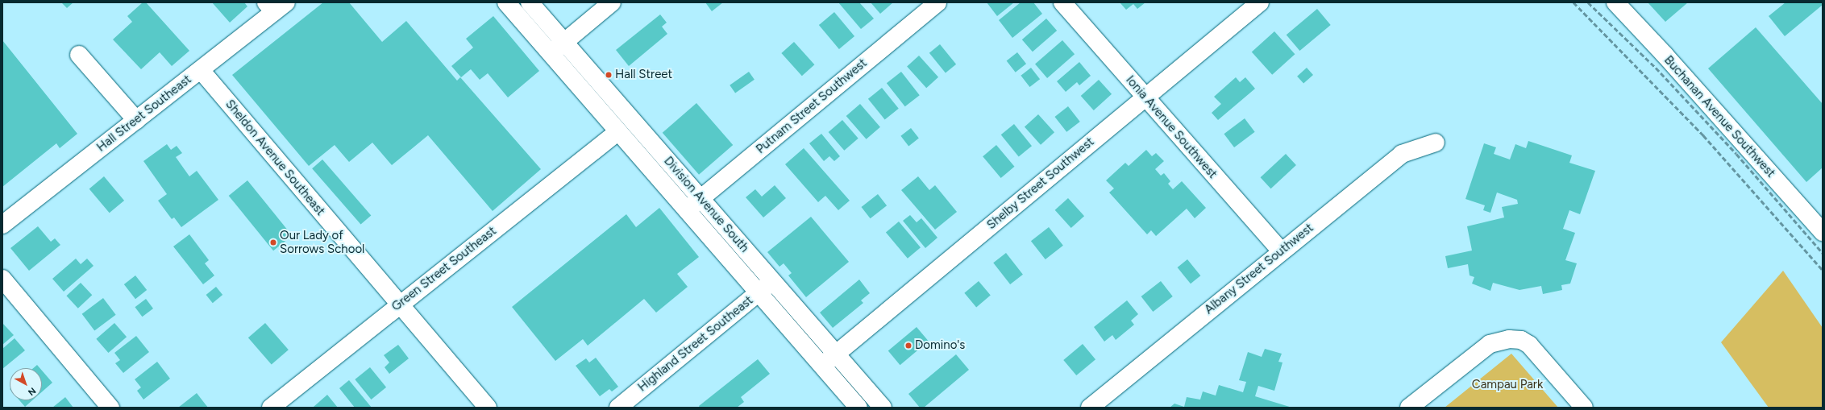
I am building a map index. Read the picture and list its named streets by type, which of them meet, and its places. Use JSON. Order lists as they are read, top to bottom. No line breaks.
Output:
{"streets":{"street":["Putnam Street Southwest","Hall Street Southeast","Buchanan Avenue Southwest","Ionia Avenue Southwest","Sheldon Avenue Southeast","Shelby Street Southwest","Division Avenue South","Green Street Southeast","Albany Street Southwest","Highland Street Southeast"]},"crossings":[["Putnam Street Southwest","Division Avenue South"],["Hall Street Southeast","Sheldon Avenue Southeast"],["Ionia Avenue Southwest","Shelby Street Southwest"],["Ionia Avenue Southwest","Albany Street Southwest"],["Sheldon Avenue Southeast","Green Street Southeast"],["Shelby Street Southwest","Division Avenue South"],["Division Avenue South","Green Street Southeast"],["Division Avenue South","Highland Street Southeast"]],"parks":["Campau Park"],"places":["Hall Street","Our Lady of Sorrows School","Domino's"],"north":"bottom right"}
